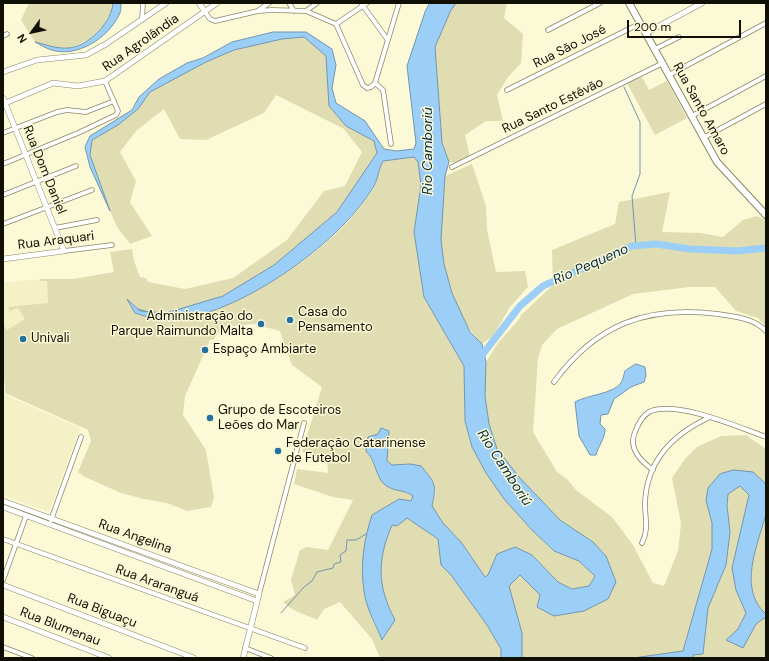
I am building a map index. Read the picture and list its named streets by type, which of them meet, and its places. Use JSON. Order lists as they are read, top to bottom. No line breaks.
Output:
{"streets":{"main road":["Rua Santo Amaro"],"street":["Rua Agrolândia","Rua São José","Rua Santo Estêvão","Rua Dom Daniel","Rua Araquari","Rua Angelina","Rua Araranguá","Rua Biguaçu","Rua Blumenau"]},"crossings":[["Rua Agrolândia","Rua Dom Daniel"],["Rua São José","Rua Santo Amaro"],["Rua Santo Estêvão","Rua Santo Amaro"],["Rua Dom Daniel","Rua Araquari"]],"water":["Rio Camboriú","Rio Pequeno"],"places":["Casa do Pensamento","Administração do Parque Raimundo Malta","Univali","Espaço Ambiarte","Grupo de Escoteiros Leões do Mar","Federação Catarinense de Futebol"],"scale_bar":"200 m","north":"bottom left"}
